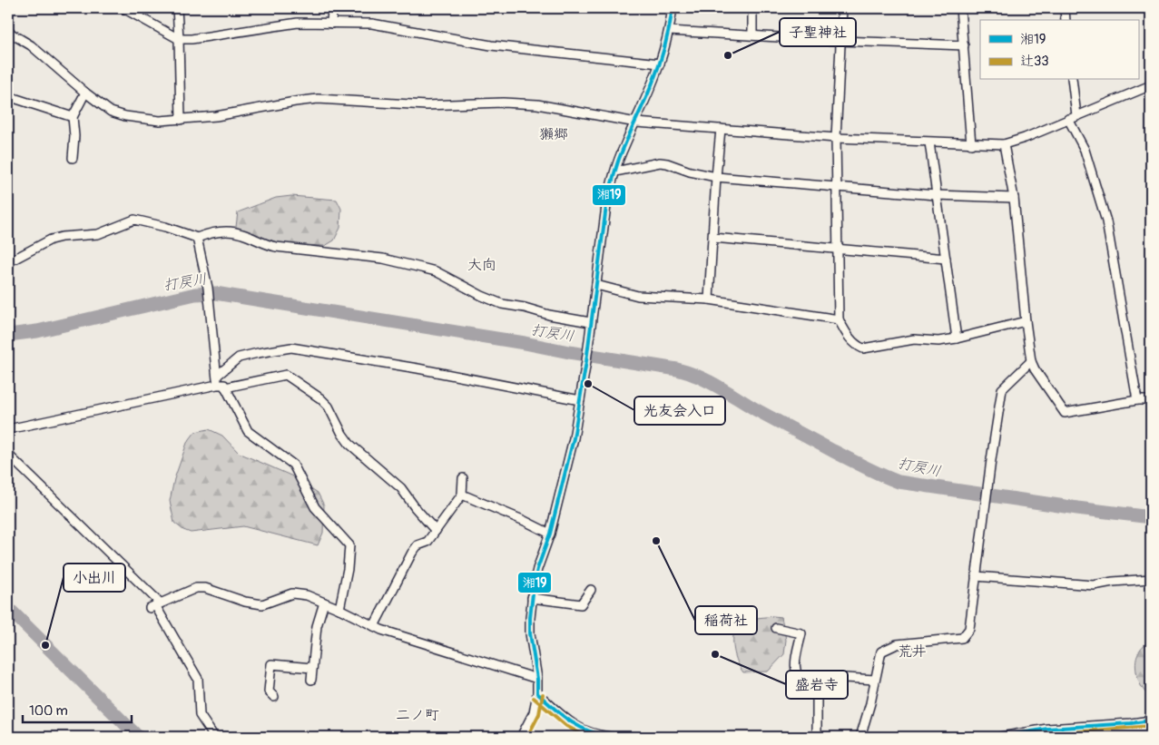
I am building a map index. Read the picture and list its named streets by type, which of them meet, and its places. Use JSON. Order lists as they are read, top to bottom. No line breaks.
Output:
{"districts":["獺郷","大向","荒井","二ノ町"],"water":["打戻川"],"places":["子聖神社","光友会入口","稲荷社","小出川","盛岩寺"],"lines":["transit line 湘19","transit line 辻33"],"legend":["湘19","辻33"],"scale_bar":"100 m"}
